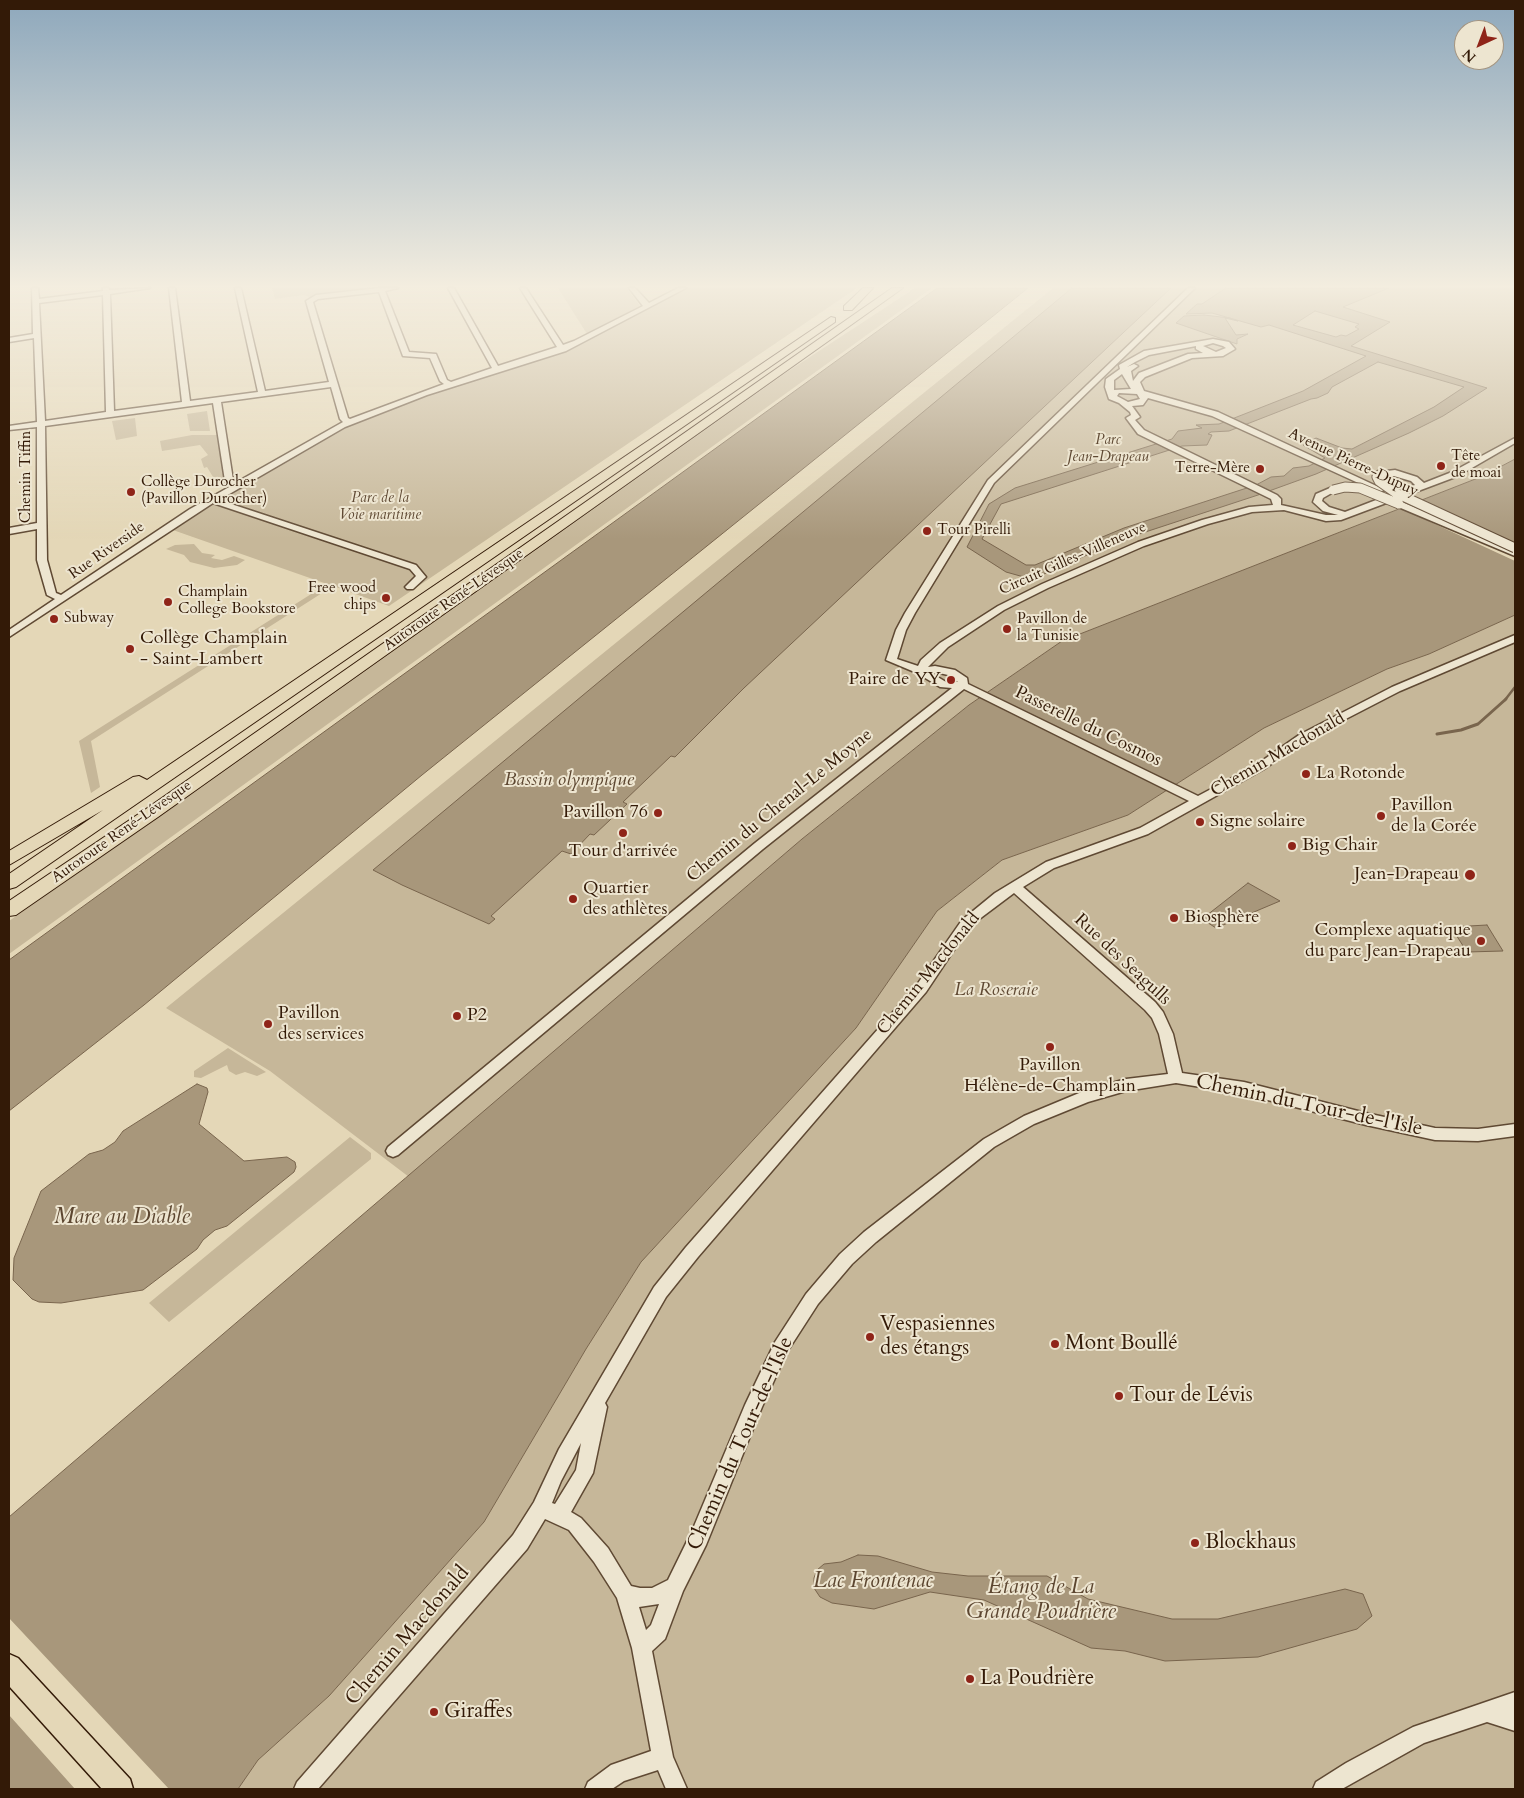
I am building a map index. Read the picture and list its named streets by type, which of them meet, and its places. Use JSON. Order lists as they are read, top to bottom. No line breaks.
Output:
{"streets":{"highway":["Autoroute René-Lévesque"],"street":["Avenue Pierre-Dupuy","Chemin Tiffin","Rue Riverside","Circuit Gilles-Villeneuve","Passerelle du Cosmos","Chemin Macdonald","Chemin du Chenal-Le Moyne","Rue des Seagulls","Chemin du Tour-de-l'Isle"]},"crossings":[["Chemin Tiffin","Rue Riverside"],["Circuit Gilles-Villeneuve","Passerelle du Cosmos"],["Passerelle du Cosmos","Chemin Macdonald"],["Passerelle du Cosmos","Chemin du Chenal-Le Moyne"],["Chemin Macdonald","Rue des Seagulls"],["Rue des Seagulls","Chemin du Tour-de-l'Isle"]],"water":["Bassin olympique","Mare au Diable","Lac Frontenac","Étang de La Grande Poudrière"],"parks":["Parc Jean-Drapeau","Parc de la Voie maritime","La Roseraie"],"places":["Tête de moai","Terre-Mère","Collège Durocher (Pavillon Durocher)","Tour Pirelli","Free wood chips","Champlain College Bookstore","Subway","Pavillon de la Tunisie","Collège Champlain - Saint-Lambert","Paire de YY","La Rotonde","Pavillon 76","Pavillon de la Corée","Signe solaire","Tour d'arrivée","Big Chair","Jean-Drapeau","Quartier des athlètes","Biosphère","Complexe aquatique du parc Jean-Drapeau","P2","Pavillon des services","Pavillon Hélène-de-Champlain","Vespasiennes des étangs","Mont Boullé","Tour de Lévis","Blockhaus","La Poudrière","Giraffes"],"north":"bottom left"}
